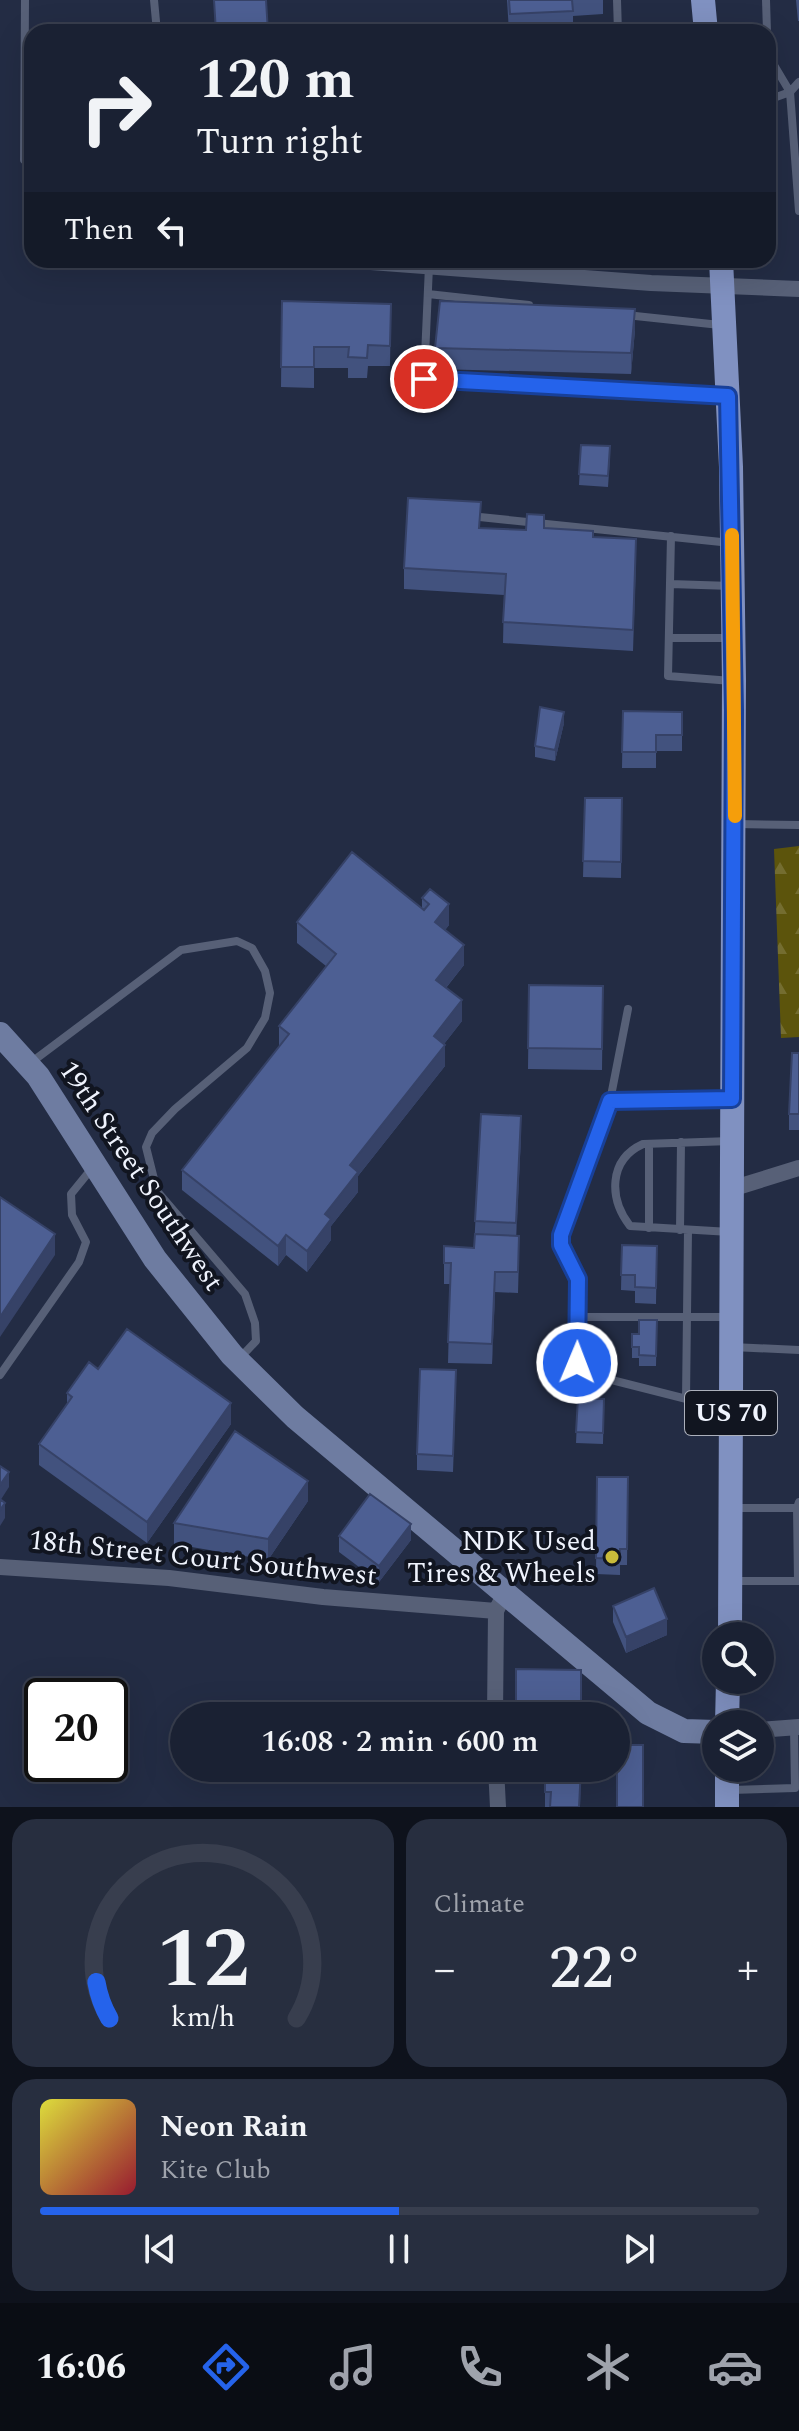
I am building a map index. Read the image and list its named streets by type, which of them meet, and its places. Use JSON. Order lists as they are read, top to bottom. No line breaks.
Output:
{"streets":{"main road":["US 70"],"street":["19th Street Southwest","18th Street Court Southwest"]},"crossings":[["19th Street Southwest","18th Street Court Southwest"]],"places":["NDK Used Tires & Wheels"],"page":{"turn":["120 m","Turn right"],"then":"Then","limit":"20","trip":"16:08 · 2 min · 600 m","tile":"Climate","heat":["−","22°","+"],"song":["Neon Rain","Kite Club"],"tabs":"16:06","gauge":["12","km/h"]}}
